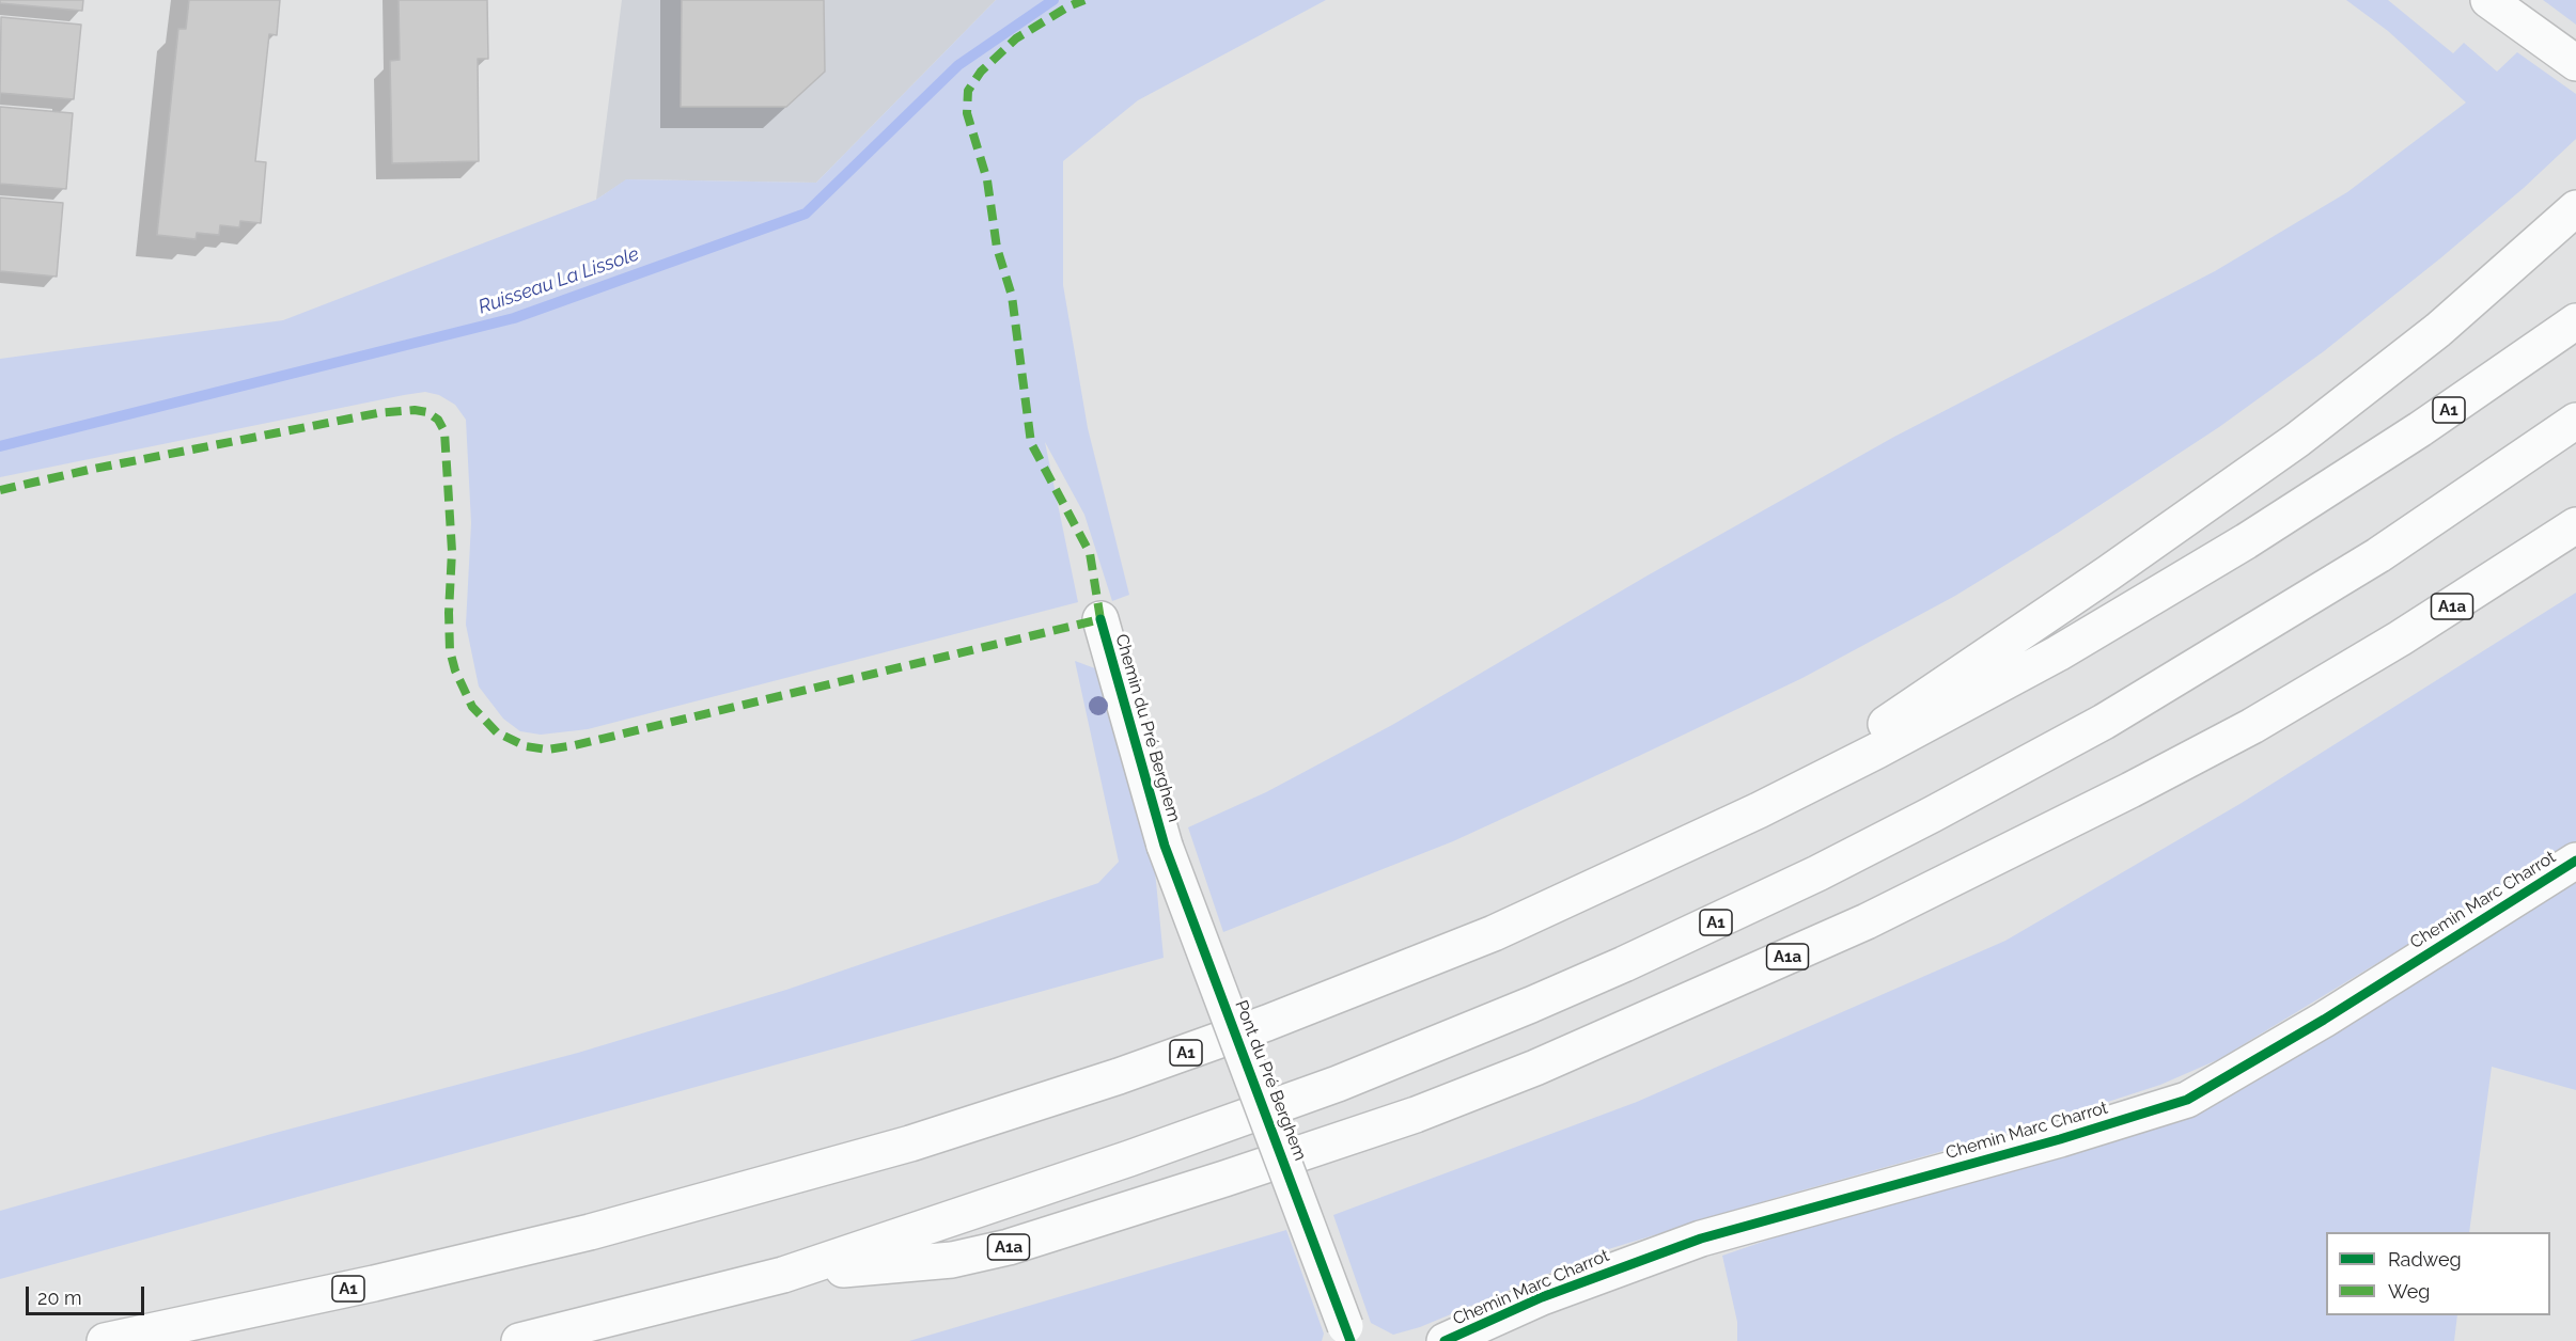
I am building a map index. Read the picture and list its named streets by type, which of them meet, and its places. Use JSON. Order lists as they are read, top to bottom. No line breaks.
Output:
{"streets":{"main road":["A1","A1a","Chemin du Pré Berghem","Chemin Marc Charrot","Pont du Pré Berghem"]},"crossings":[["A1","A1a"],["Chemin du Pré Berghem","Pont du Pré Berghem"]],"water":["Ruisseau La Lissole"],"legend":["Radweg","Weg"],"scale_bar":"20 m"}
